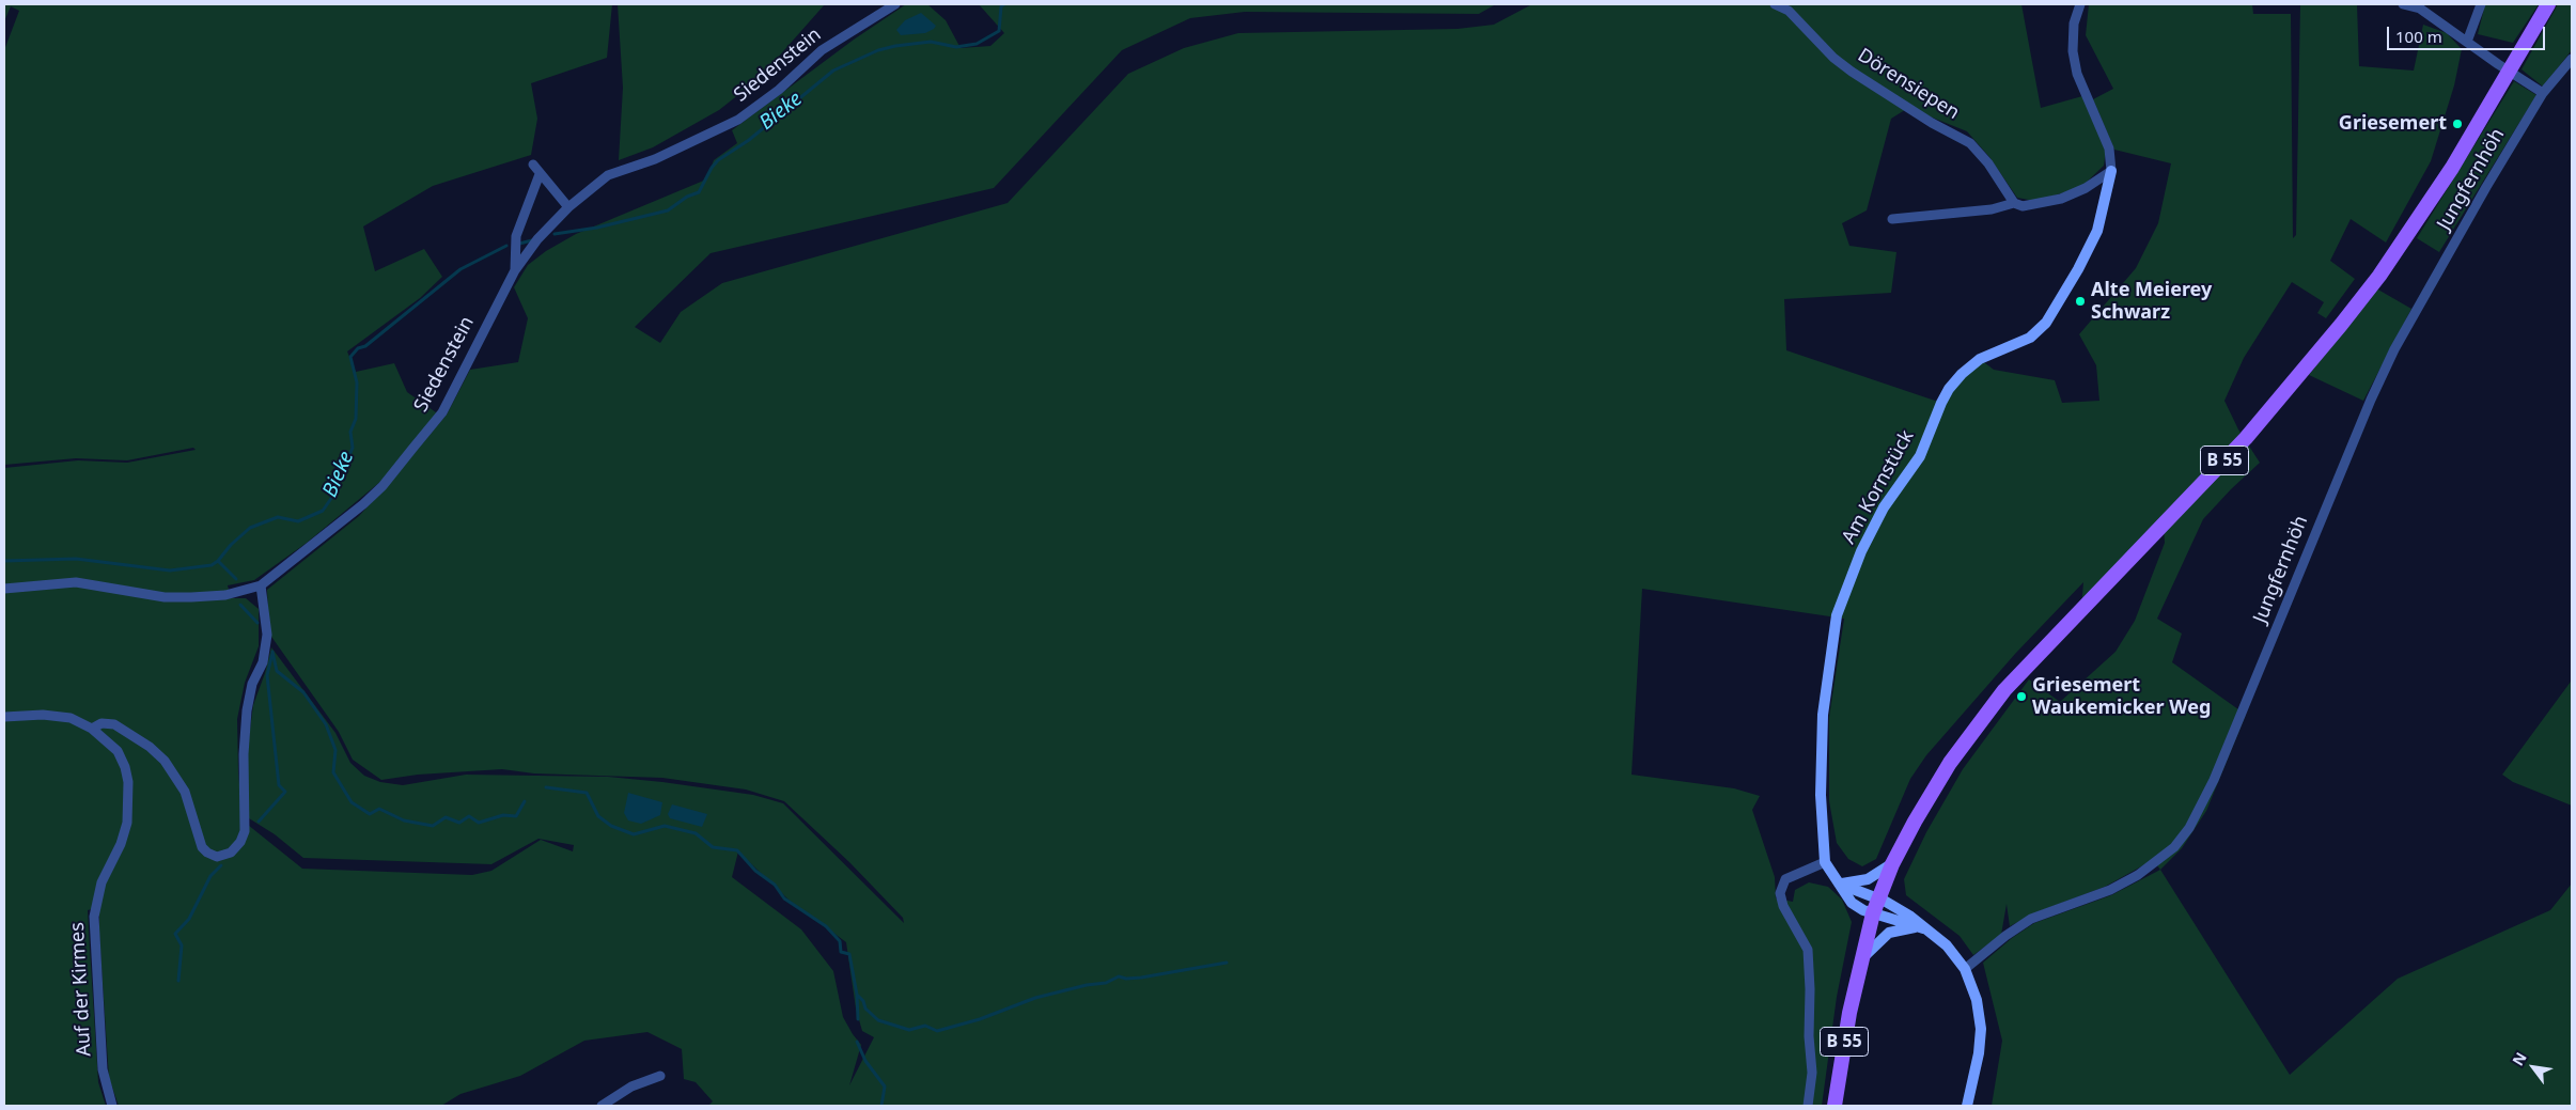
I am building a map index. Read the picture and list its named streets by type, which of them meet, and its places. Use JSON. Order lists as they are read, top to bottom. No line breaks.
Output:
{"streets":{"main road":["B 55"],"street":["Siedenstein","Dörensiepen","Jungfernhöh","Am Kornstück","Auf der Kirmes"]},"crossings":[["Jungfernhöh","Am Kornstück"],["B 55","Am Kornstück"]],"water":["Bieke"],"places":["Griesemert","Alte Meierey Schwarz","Griesemert Waukemicker Weg"],"scale_bar":"100 m","north":"top left"}
